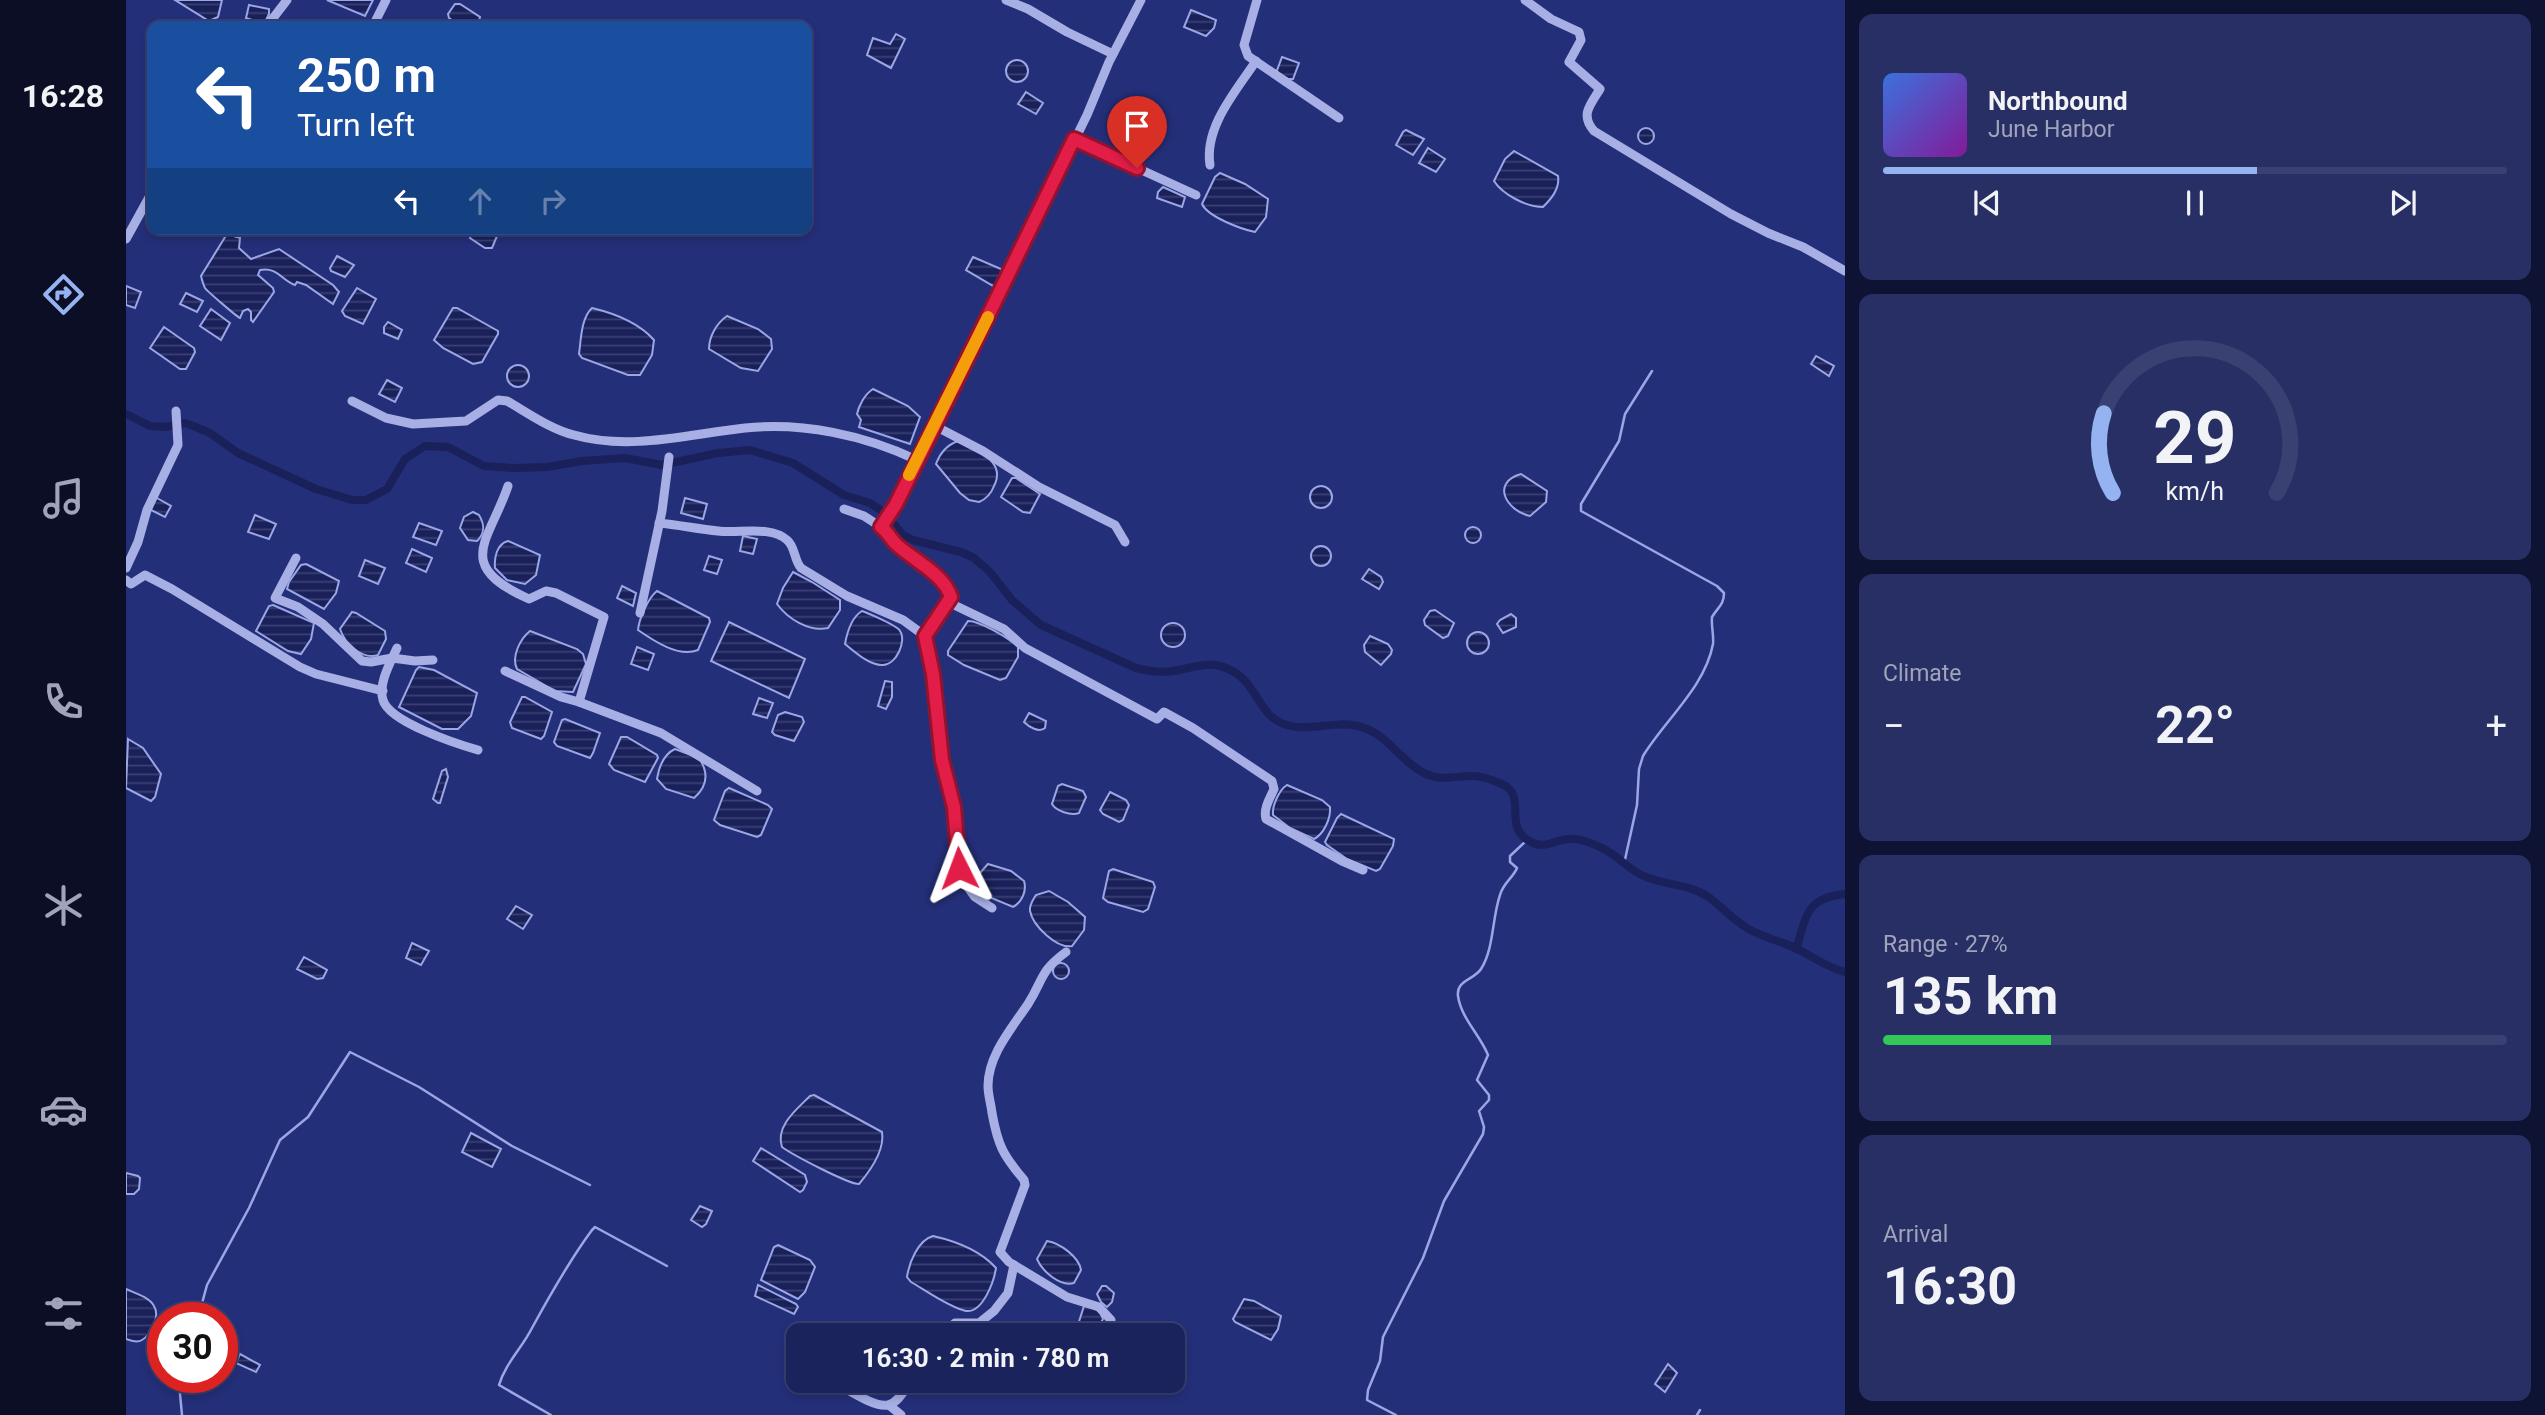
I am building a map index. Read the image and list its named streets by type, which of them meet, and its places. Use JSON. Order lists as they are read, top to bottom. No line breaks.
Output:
{"page":{"tabs":"16:28","turn":["250 m","Turn left"],"song":["Northbound","June Harbor"],"tile":["Climate",["Range · 27%","135 km"],["Arrival","16:30"]],"heat":["−","22°","+"],"limit":"30","trip":"16:30 · 2 min · 780 m","gauge":["29","km/h"]}}
